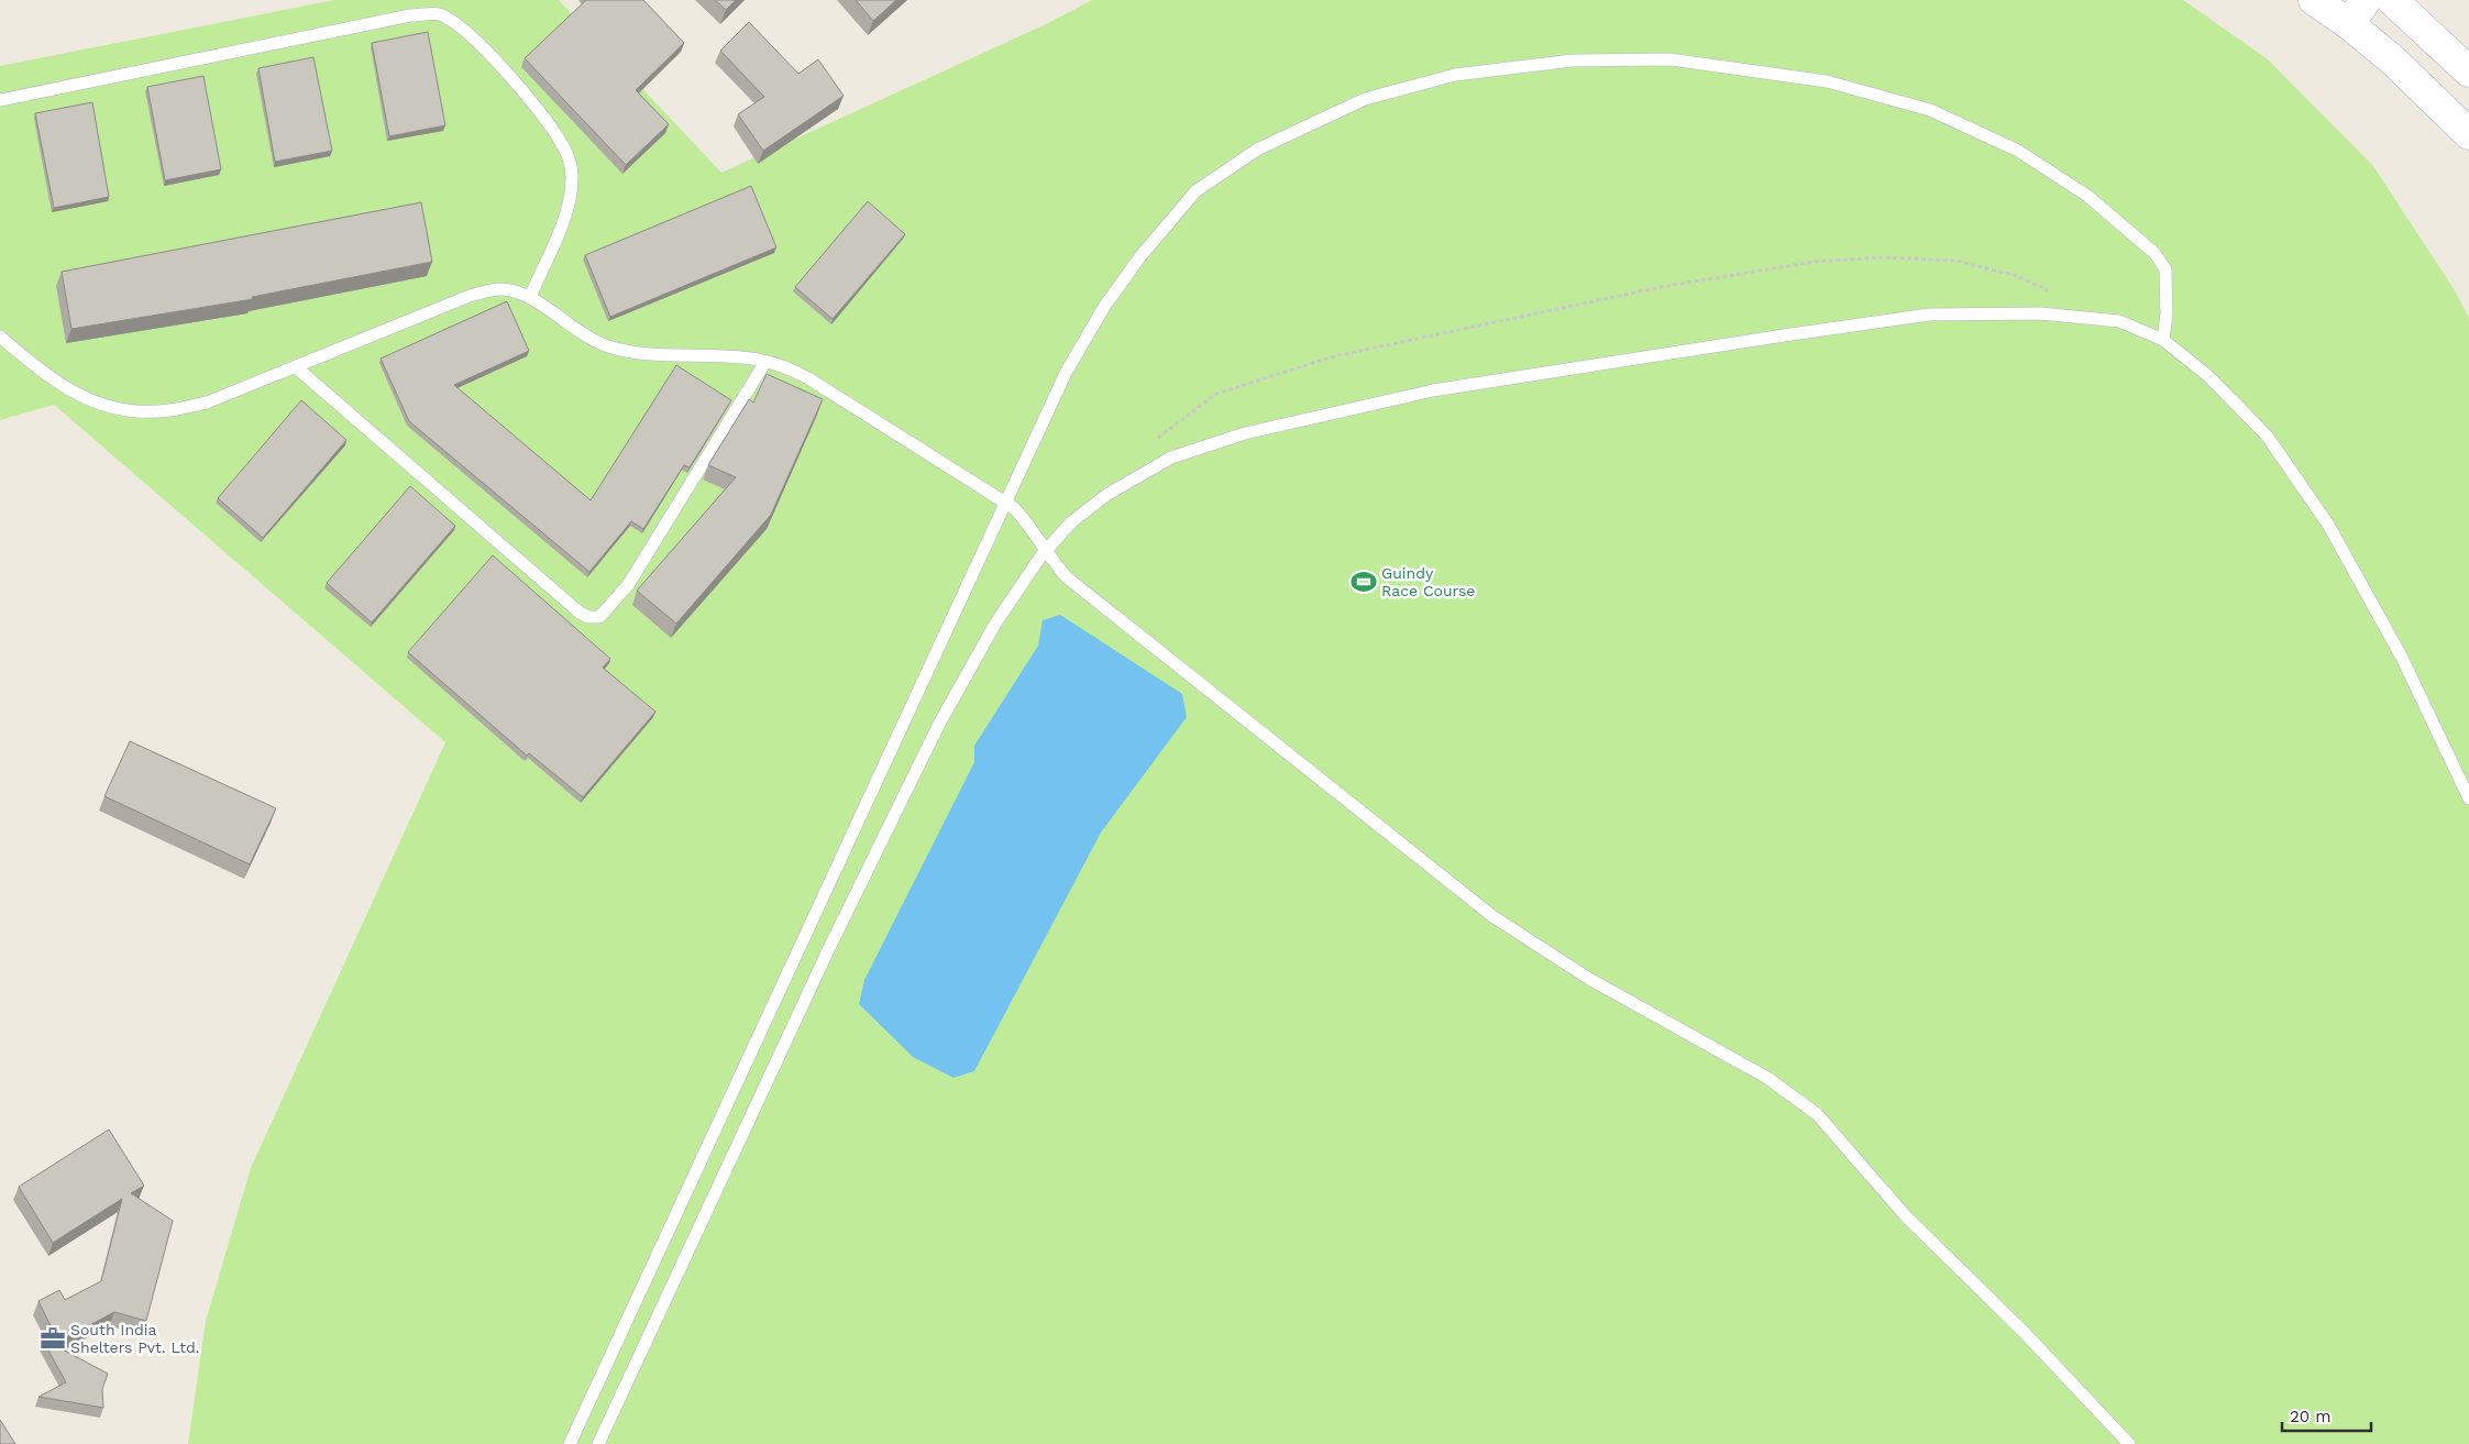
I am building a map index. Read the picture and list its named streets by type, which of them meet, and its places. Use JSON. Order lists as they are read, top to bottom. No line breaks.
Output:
{"places":{"sports":["Guindy Race Course"],"office":["South India Shelters Pvt. Ltd."]},"scale_bar":"20 m"}
